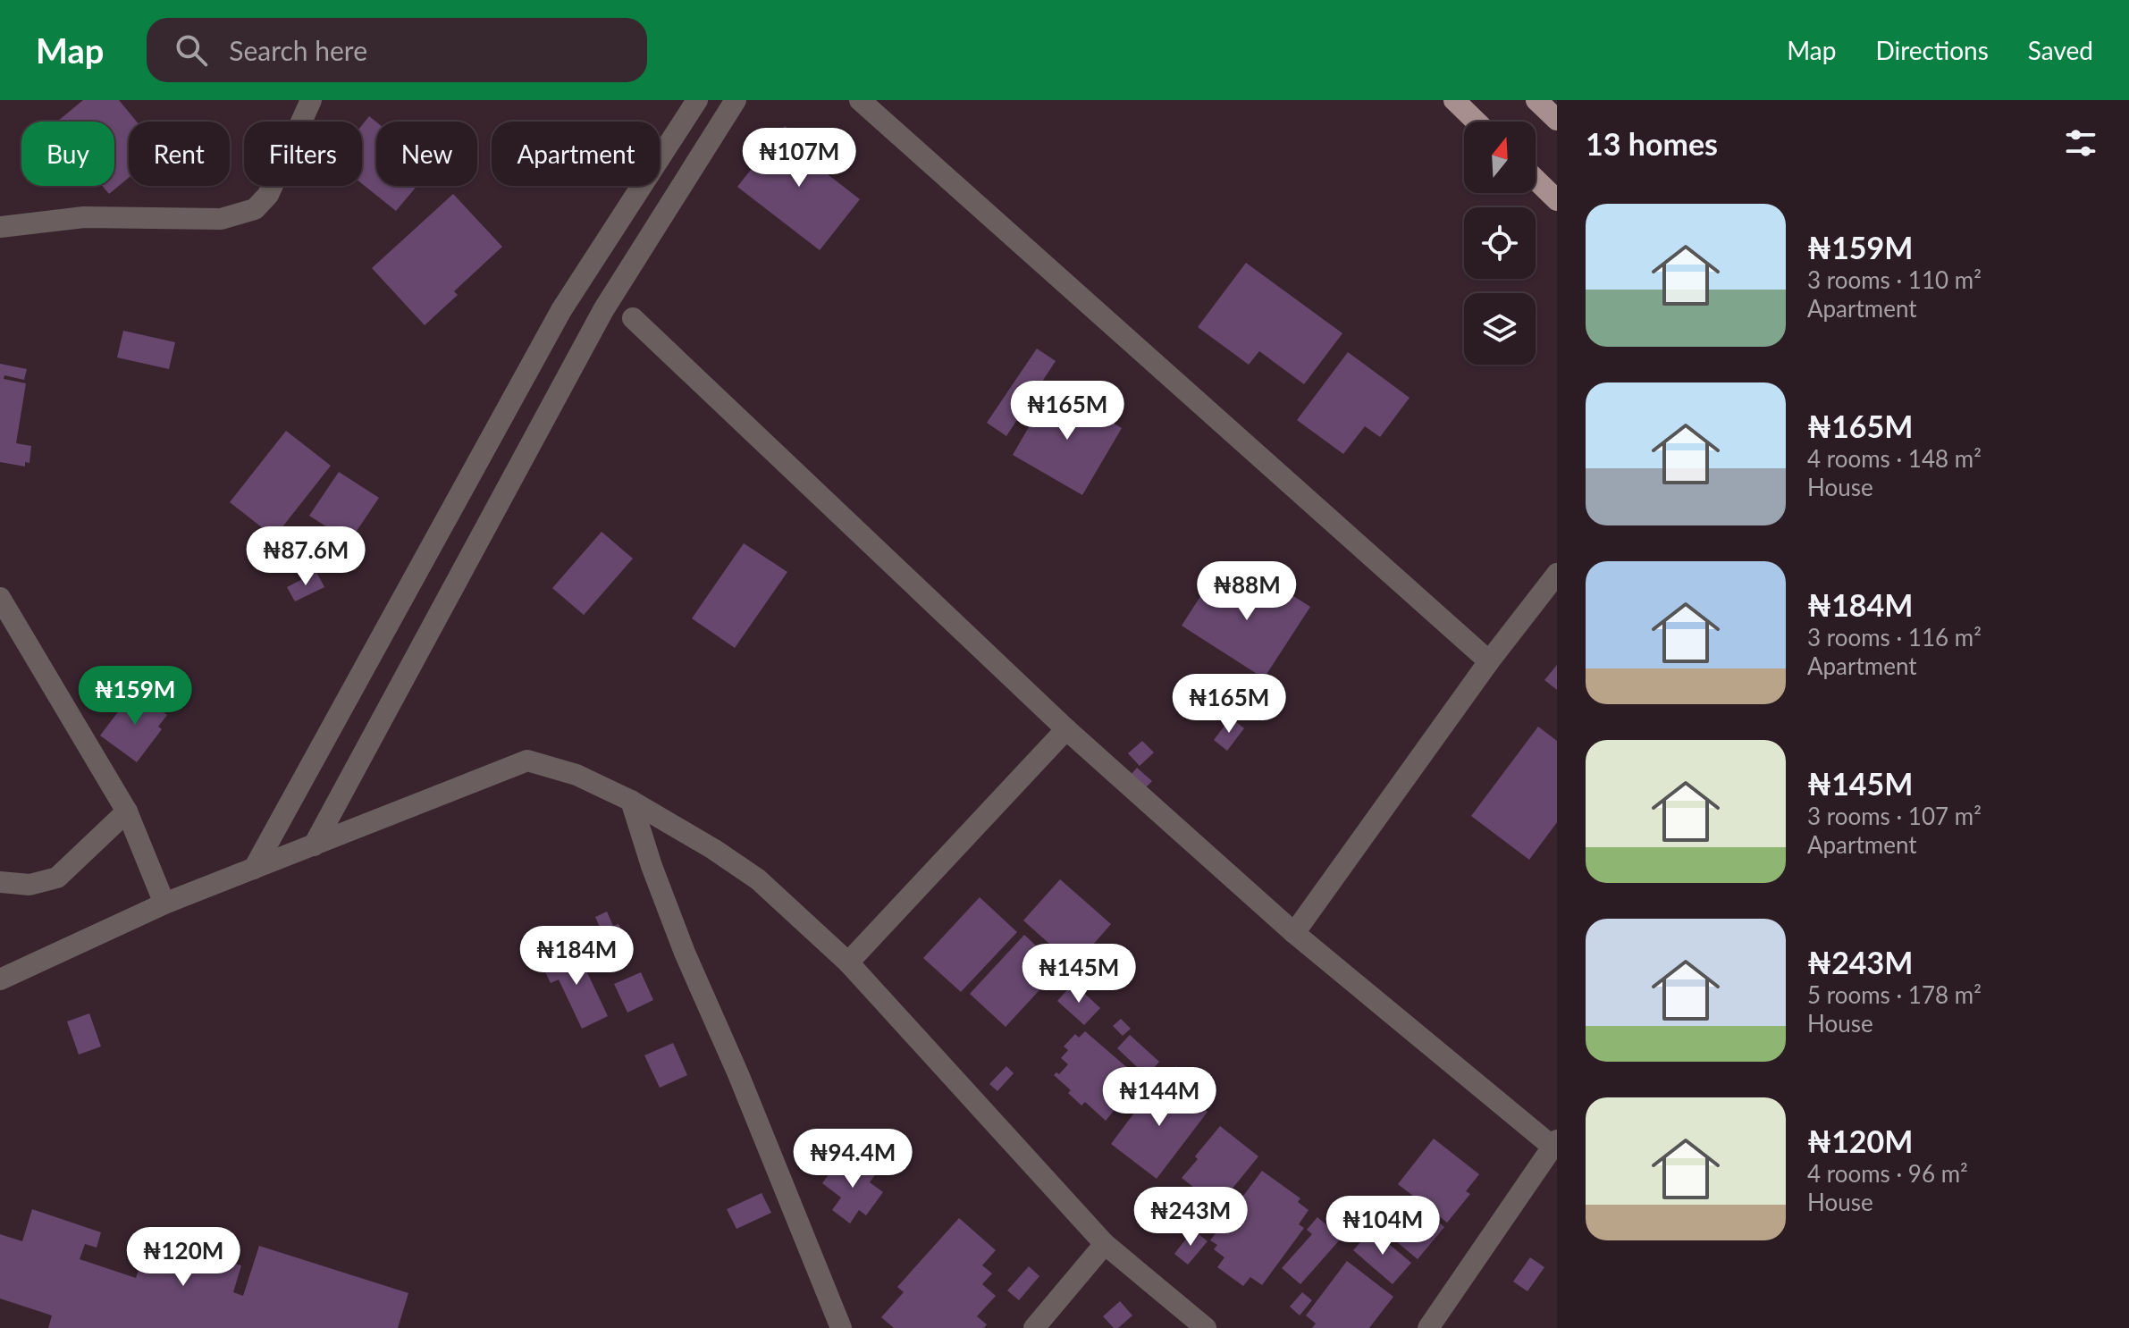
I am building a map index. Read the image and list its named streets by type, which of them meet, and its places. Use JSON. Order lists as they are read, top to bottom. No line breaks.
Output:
{"north":"top","page":{"header":"Map","search":"Search here","nav":["Map","Directions","Saved"],"heading":"13 homes","chip":["Buy","Rent","Filters","New","Apartment"],"price":["₦107M","₦165M","₦87.6M","₦88M","₦159M","₦165M","₦184M","₦145M","₦144M","₦94.4M","₦243M","₦104M","₦120M"],"list":[{"name":"₦159M","note":"3 rooms · 110 m² · Apartment"},{"name":"₦165M","note":"4 rooms · 148 m² · House"},{"name":"₦184M","note":"3 rooms · 116 m² · Apartment"},{"name":"₦145M","note":"3 rooms · 107 m² · Apartment"},{"name":"₦243M","note":"5 rooms · 178 m² · House"},{"name":"₦120M","note":"4 rooms · 96 m² · House"}]}}
